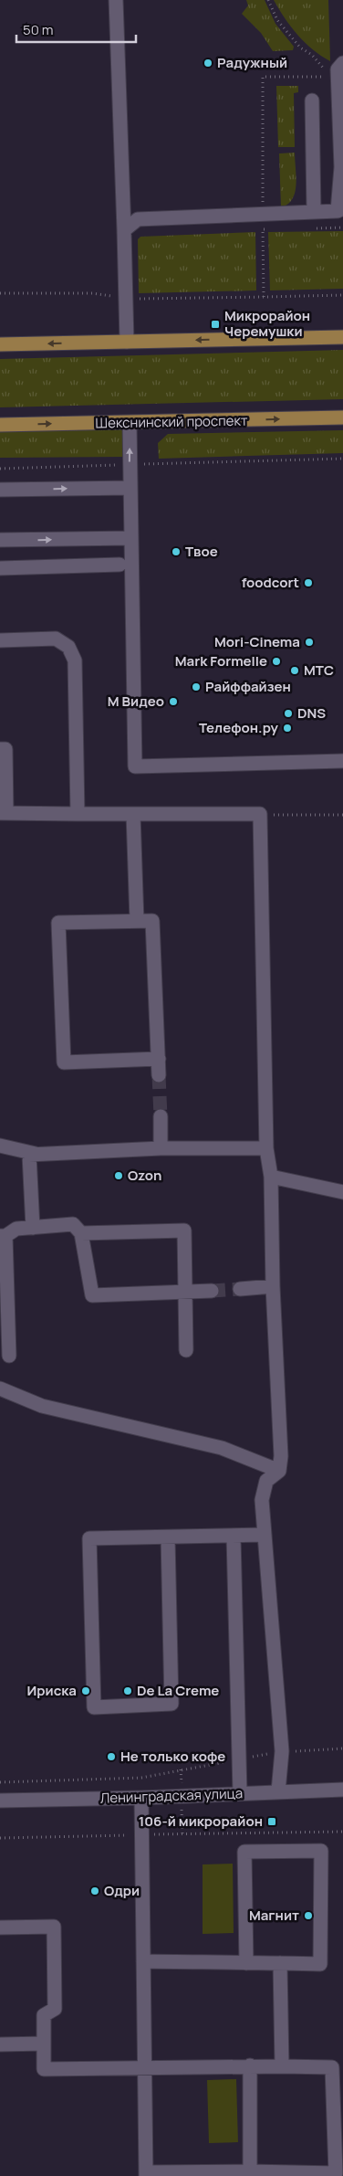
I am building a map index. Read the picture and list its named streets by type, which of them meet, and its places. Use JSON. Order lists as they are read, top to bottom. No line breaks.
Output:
{"streets":{"main road":["Шекснинский проспект"],"street":["Ленинградская улица"]},"places":{"other":["Радужный","Твое","foodcort","Mori-Cinema","Mark Formelle","МТС","Райффайзен","М Видео","DNS","Телефон.ру","Ozon","Ириска","De La Creme","Не только кофе","Одри","Магнит"],"transit":["Микрорайон Черемушки","106-й микрорайон"]},"scale_bar":"50 m"}
